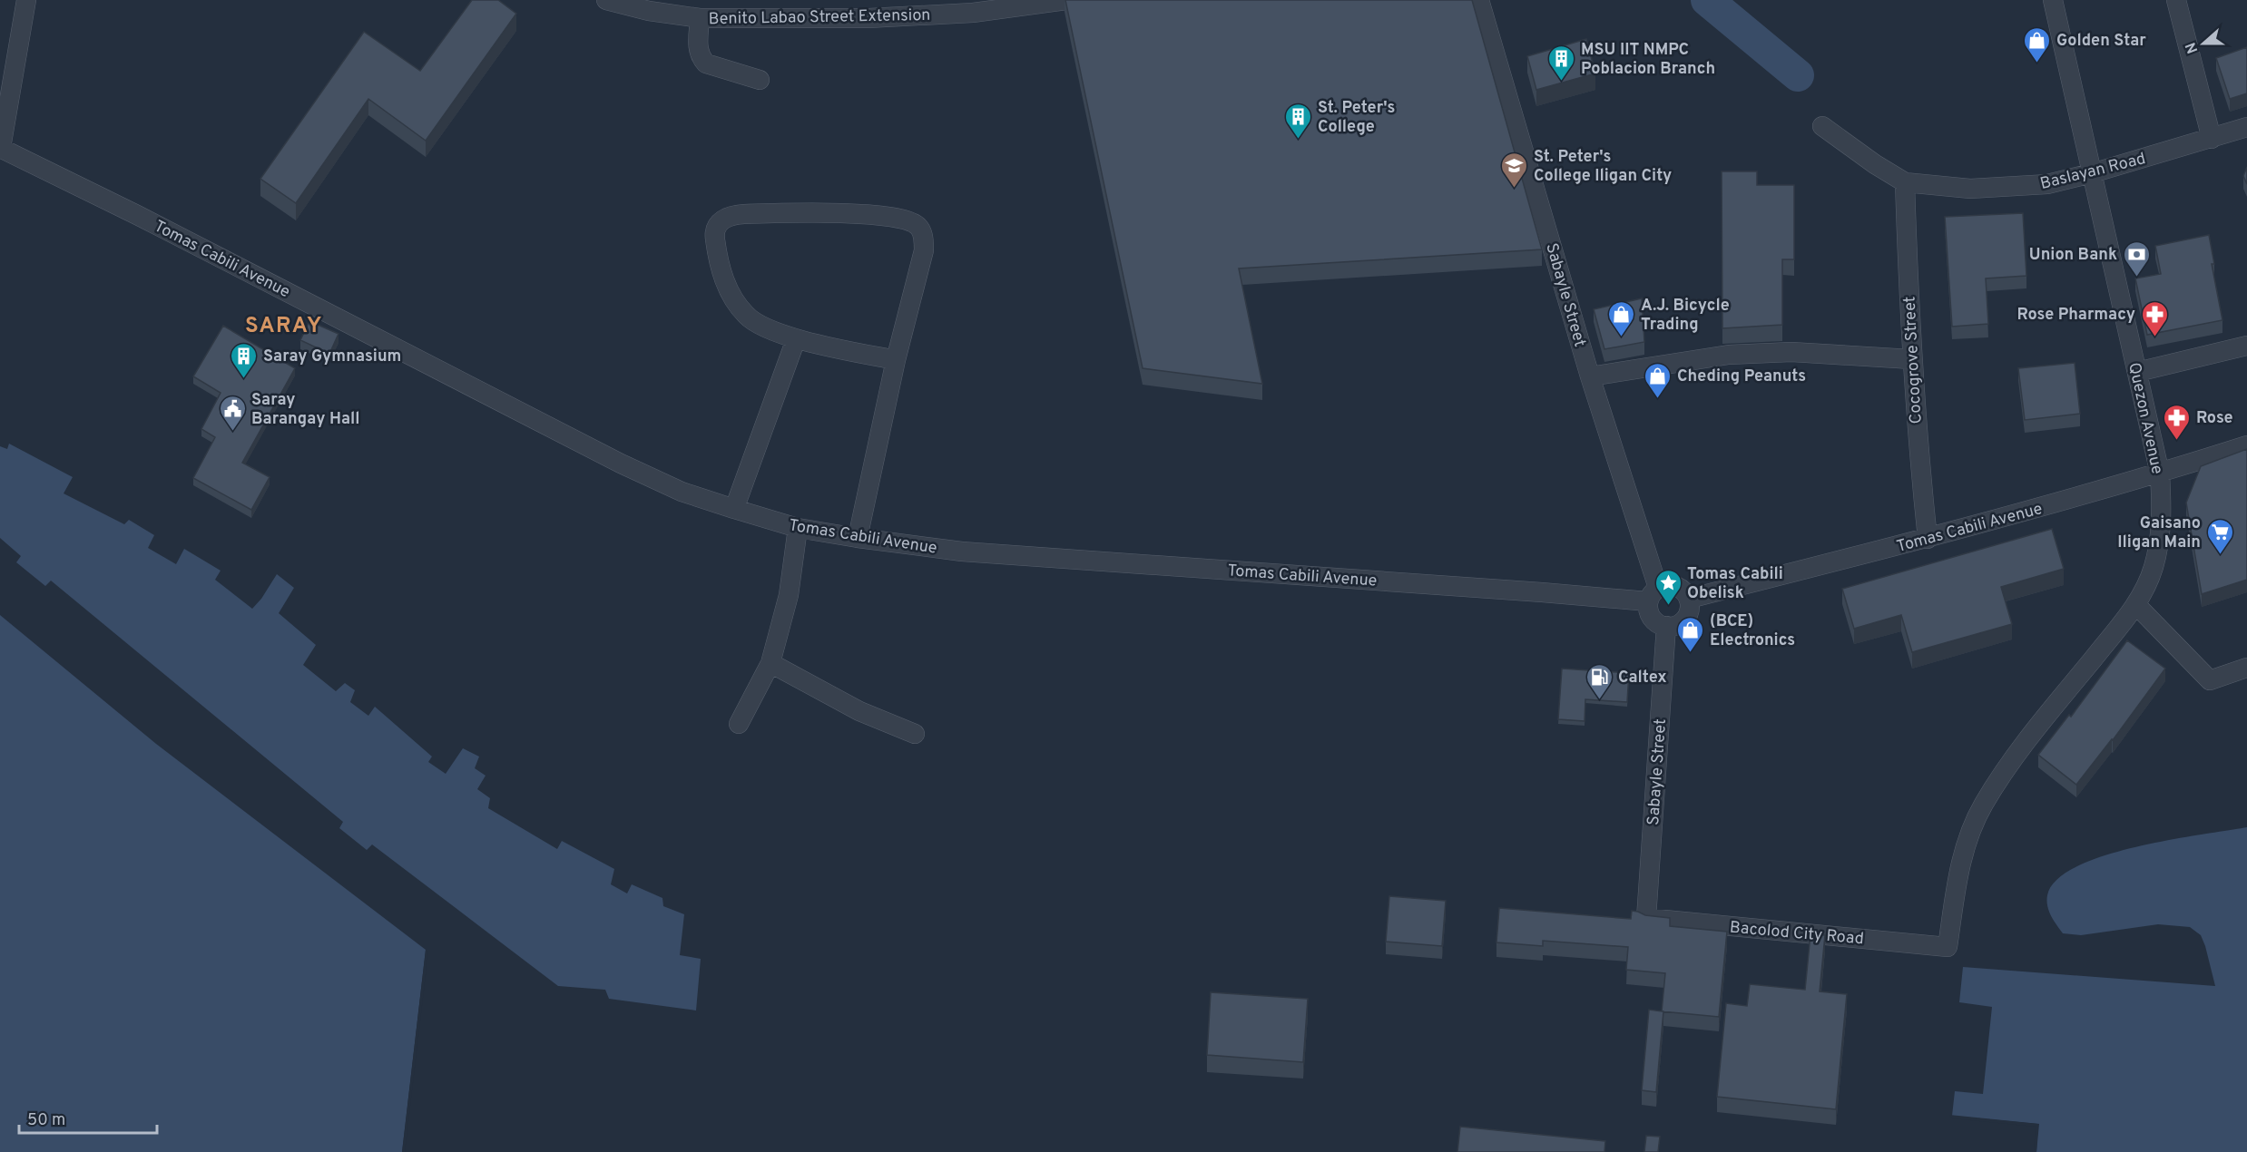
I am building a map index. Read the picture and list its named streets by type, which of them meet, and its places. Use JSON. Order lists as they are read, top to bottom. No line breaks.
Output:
{"streets":{"street":["Benito Labao Street Extension","Baslayan Road","Tomas Cabili Avenue","Sabayle Street","Cocogrove Street","Quezon Avenue","Bacolod City Road"]},"crossings":[["Baslayan Road","Cocogrove Street"],["Baslayan Road","Quezon Avenue"],["Tomas Cabili Avenue","Sabayle Street"],["Tomas Cabili Avenue","Cocogrove Street"],["Tomas Cabili Avenue","Quezon Avenue"],["Sabayle Street","Bacolod City Road"],["Quezon Avenue","Bacolod City Road"]],"districts":["SARAY"],"places":{"shop":["Golden Star","A.J. Bicycle Trading","Cheding Peanuts","(BCE) Electronics"],"building":["MSU IIT NMPC Poblacion Branch","St. Peter's College","Saray Gymnasium"],"school or university":["St. Peter's College Iligan City"],"bank":["Union Bank"],"pharmacy":["Rose Pharmacy","Rose"],"public building":["Saray Barangay Hall"],"supermarket":["Gaisano Iligan Main"],"place":["Tomas Cabili Obelisk"],"fuel station":["Caltex"]},"scale_bar":"50 m","north":"left"}
